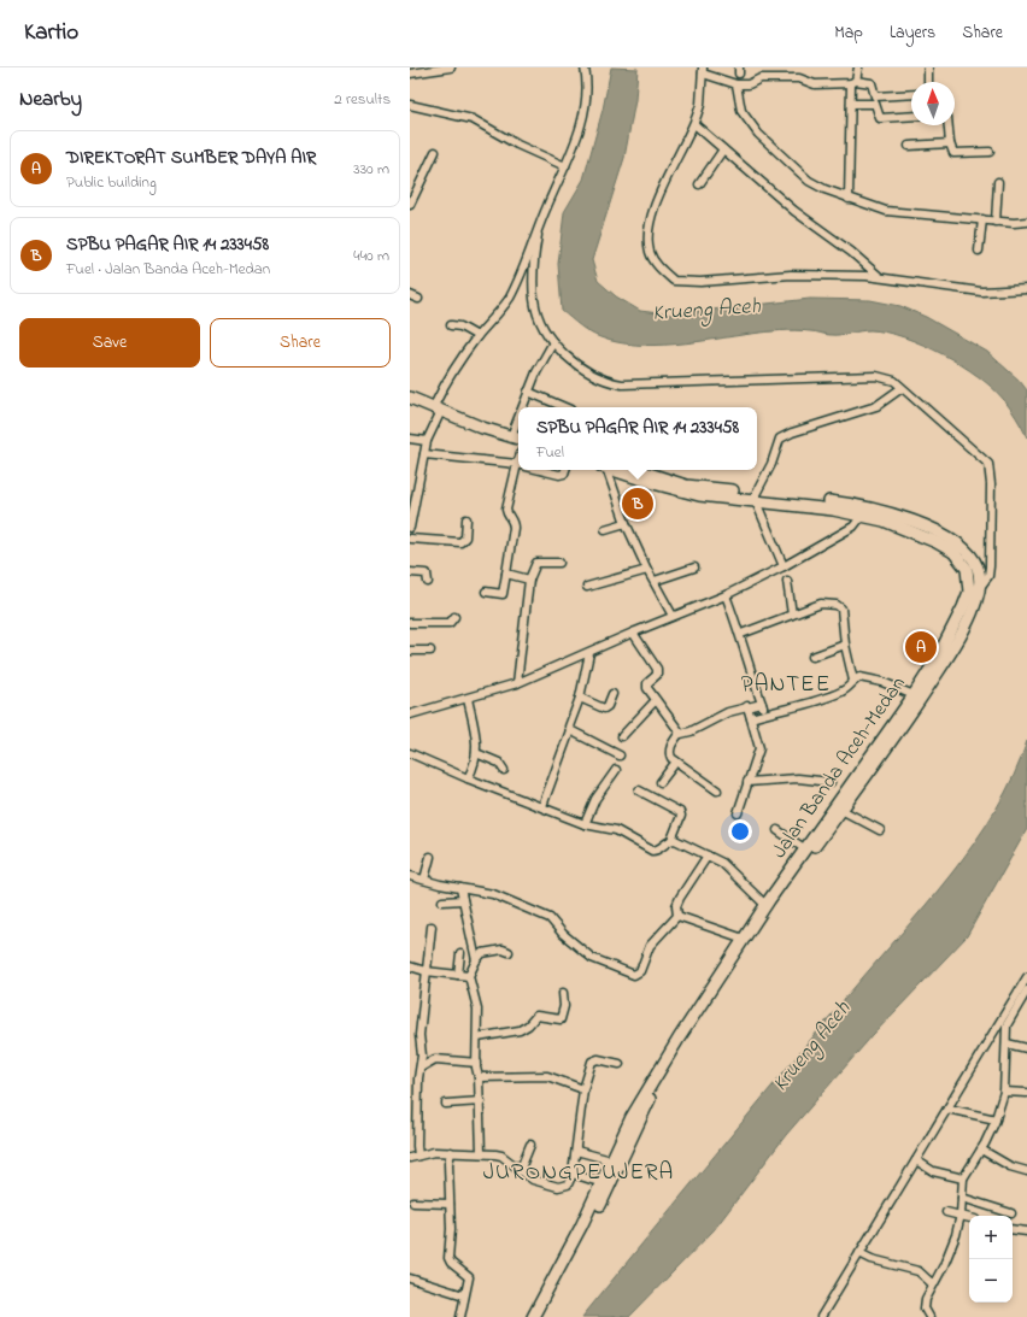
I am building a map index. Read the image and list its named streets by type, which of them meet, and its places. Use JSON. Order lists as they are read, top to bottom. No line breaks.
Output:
{"streets":{"highway":["Jalan Banda Aceh-Medan"]},"districts":["PANTEE","JURONGPEUJERA"],"water":["Krueng Aceh"],"north":"top","page":{"header":"Kartio","nav":["Map","Layers","Share"],"heading":["Nearby","2 results"],"list":[{"mark":"A","name":"DIREKTORAT SUMBER DAYA AIR","note":"Public building","value":"330 m"},{"mark":"B","name":"SPBU PAGAR AIR 14 233458","note":"Fuel · Jalan Banda Aceh-Medan","value":"440 m"}],"buttons":["Save","Share"],"popup":["SPBU PAGAR AIR 14 233458","Fuel"],"pins":["B","A"],"map_buttons":["+","−"]}}
